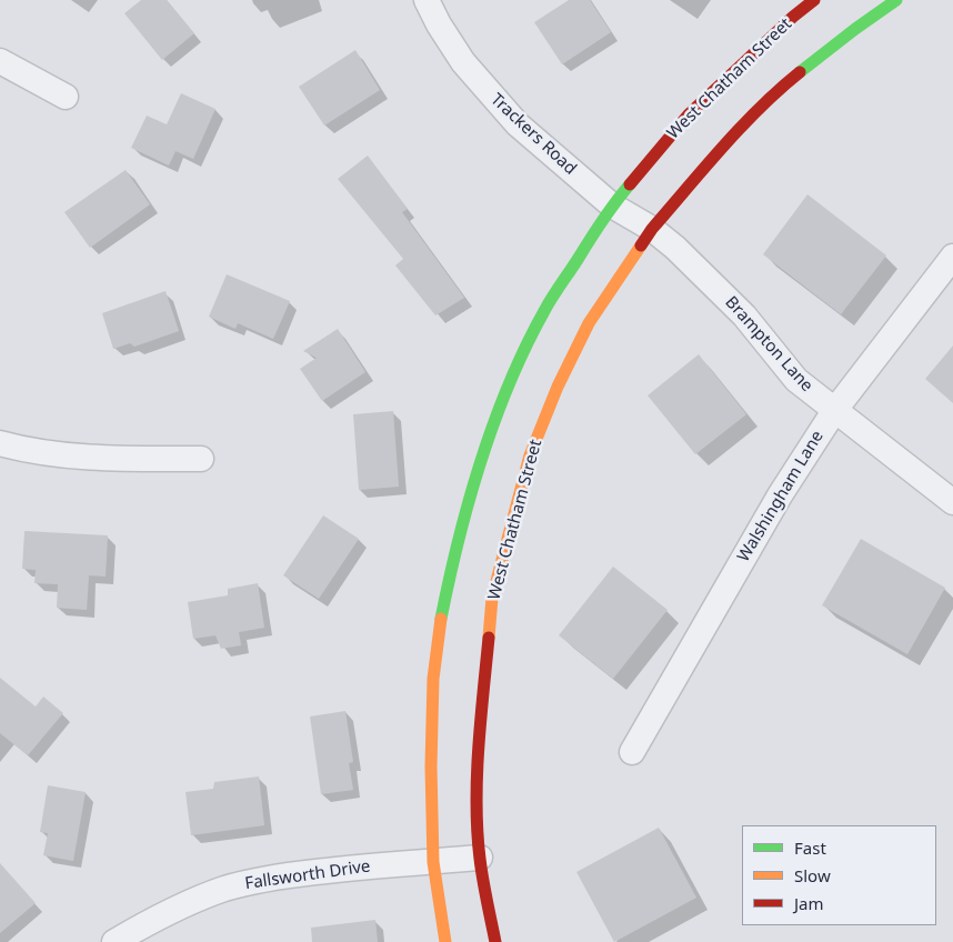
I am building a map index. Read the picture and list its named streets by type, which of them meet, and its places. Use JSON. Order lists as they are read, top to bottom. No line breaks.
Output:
{"streets":{"street":["West Chatham Street","Trackers Road","Brampton Lane","Walshingham Lane","Fallsworth Drive"]},"crossings":[["West Chatham Street","Trackers Road"],["West Chatham Street","Brampton Lane"],["West Chatham Street","Fallsworth Drive"],["Trackers Road","Brampton Lane"],["Brampton Lane","Walshingham Lane"]],"legend":["Fast","Slow","Jam"]}
